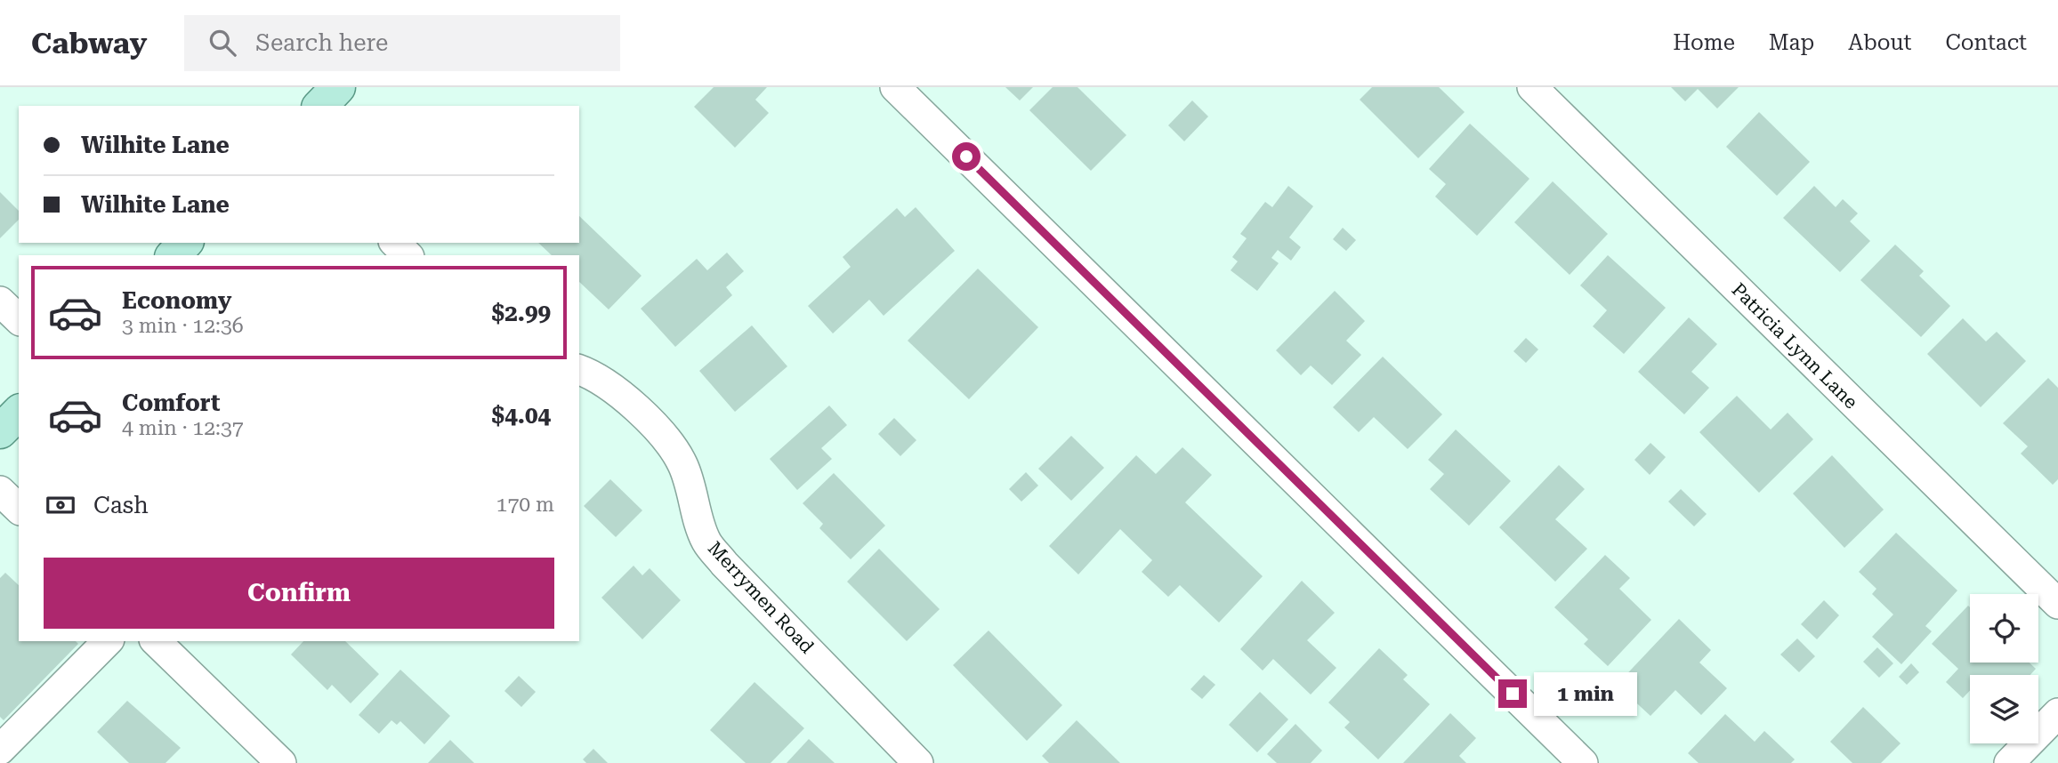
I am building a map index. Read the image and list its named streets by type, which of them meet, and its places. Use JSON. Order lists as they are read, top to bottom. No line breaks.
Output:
{"streets":{"street":["Patricia Lynn Lane","Merrymen Road"]},"page":{"header":"Cabway","search":"Search here","nav":["Home","Map","About","Contact"],"banner":["Wilhite Lane","Wilhite Lane"],"list":[{"name":"Economy","note":"3 min · 12:36","value":"$2.99"},{"name":"Comfort","note":"4 min · 12:37","value":"$4.04"}],"pay":["Cash","170 m"],"buttons":"Confirm","bubble":"1 min"}}
